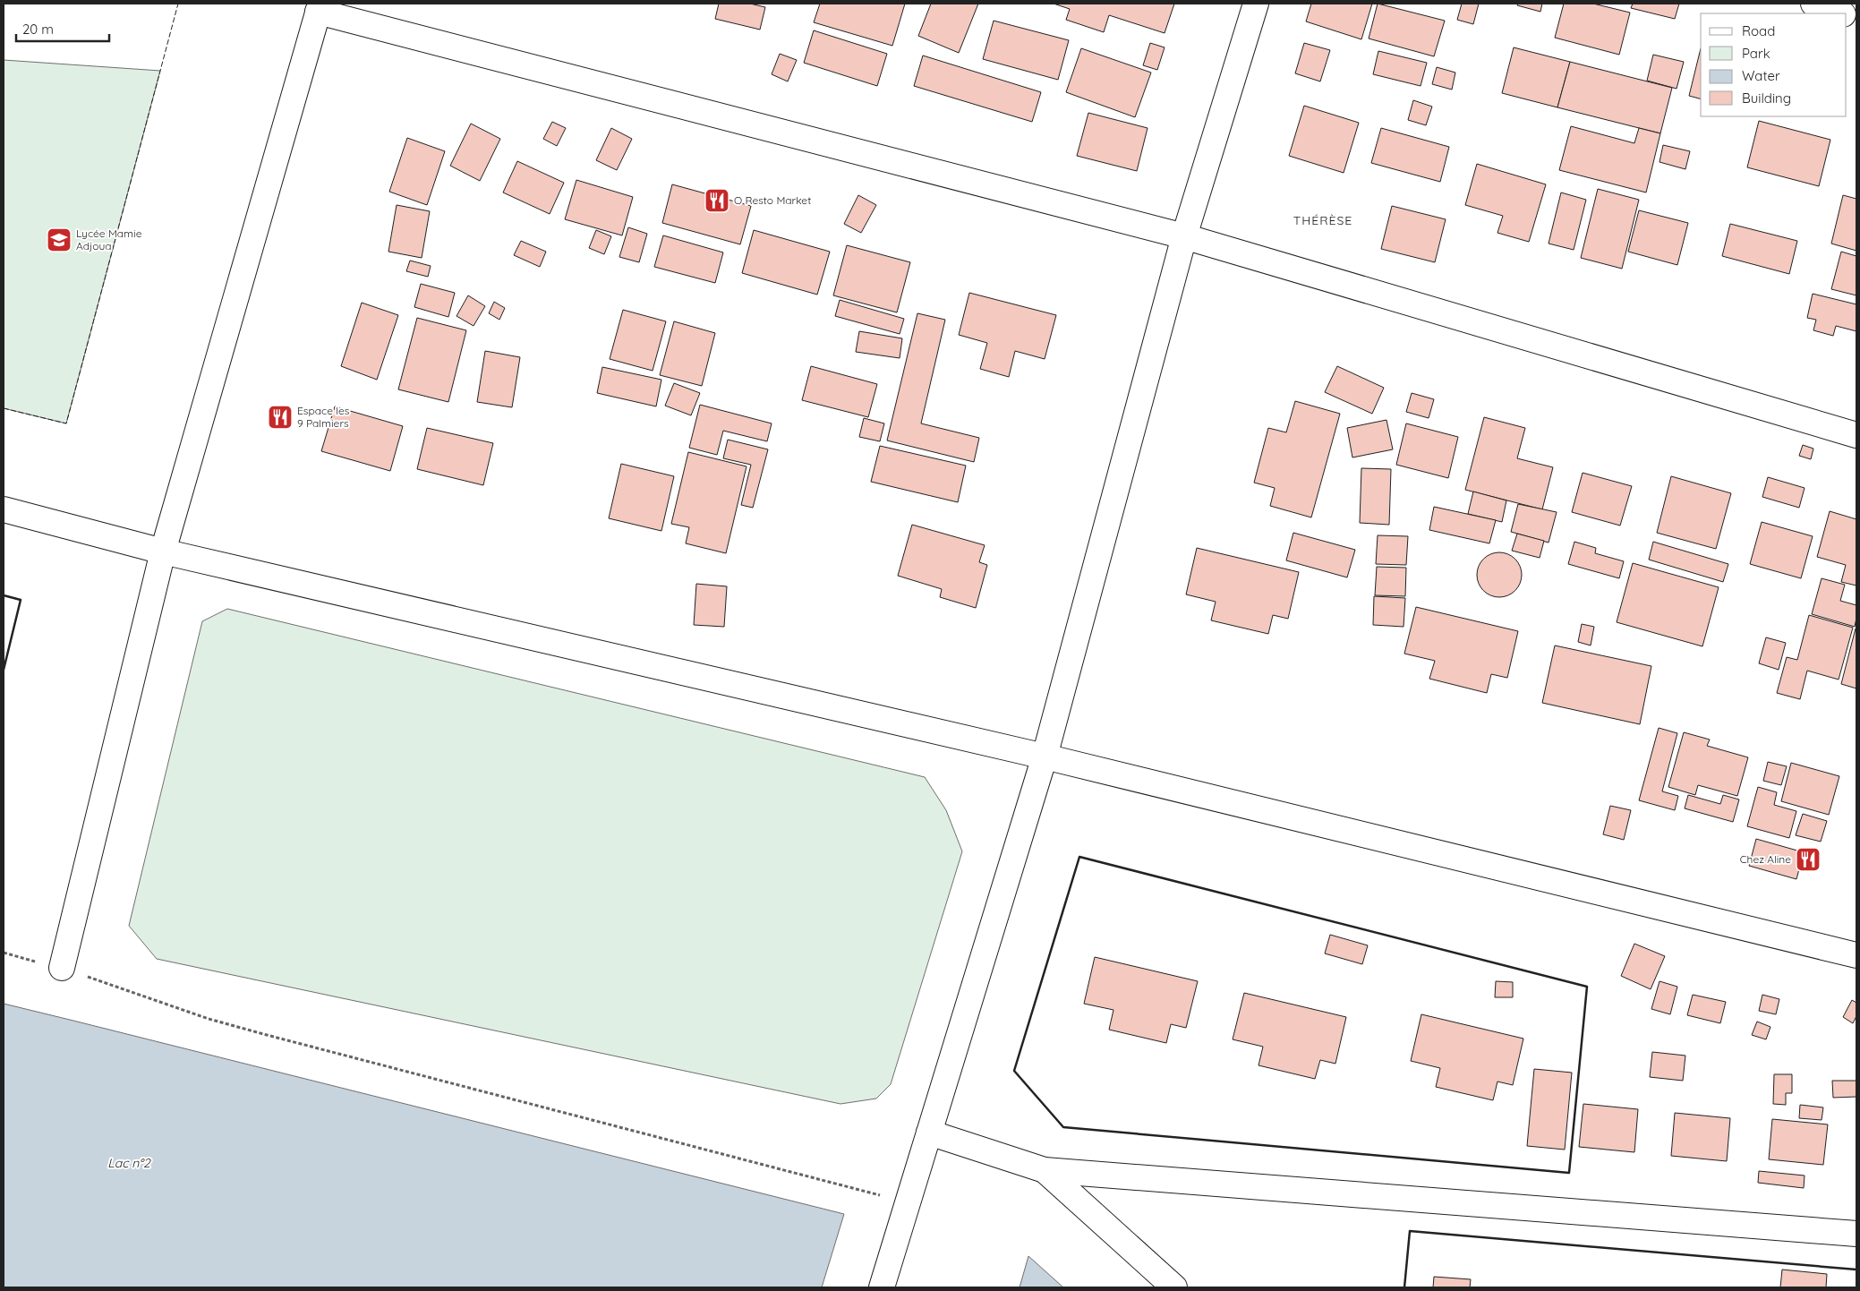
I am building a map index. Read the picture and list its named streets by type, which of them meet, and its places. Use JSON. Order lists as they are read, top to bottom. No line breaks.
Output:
{"districts":["THÉRÈSE"],"water":["Lac n°2"],"places":{"restaurant":["O Resto Market","Espace les 9 Palmiers","Chez Aline"],"school or university":["Lycée Mamie Adjoua"]},"legend":["Road","Park","Water","Building"],"scale_bar":"20 m"}
